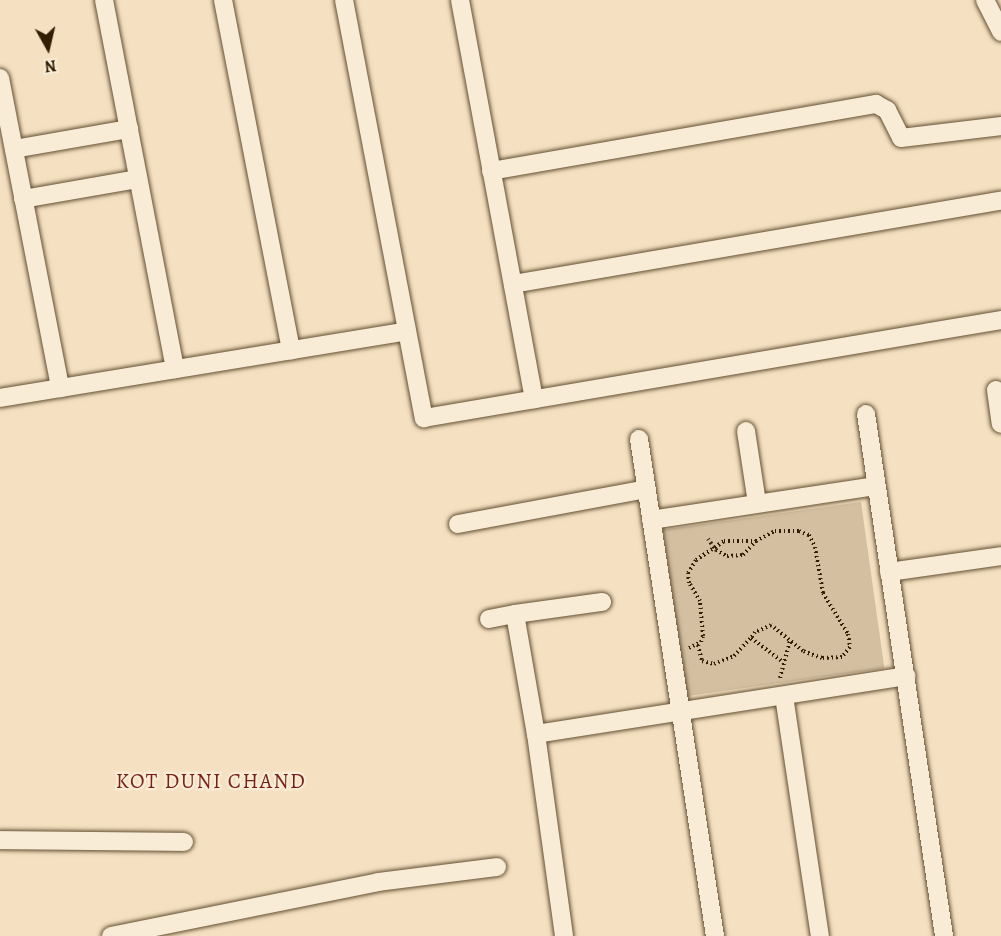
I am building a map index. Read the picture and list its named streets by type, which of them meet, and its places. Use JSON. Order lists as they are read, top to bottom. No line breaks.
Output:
{"districts":["KOT DUNI CHAND"],"north":"bottom"}
